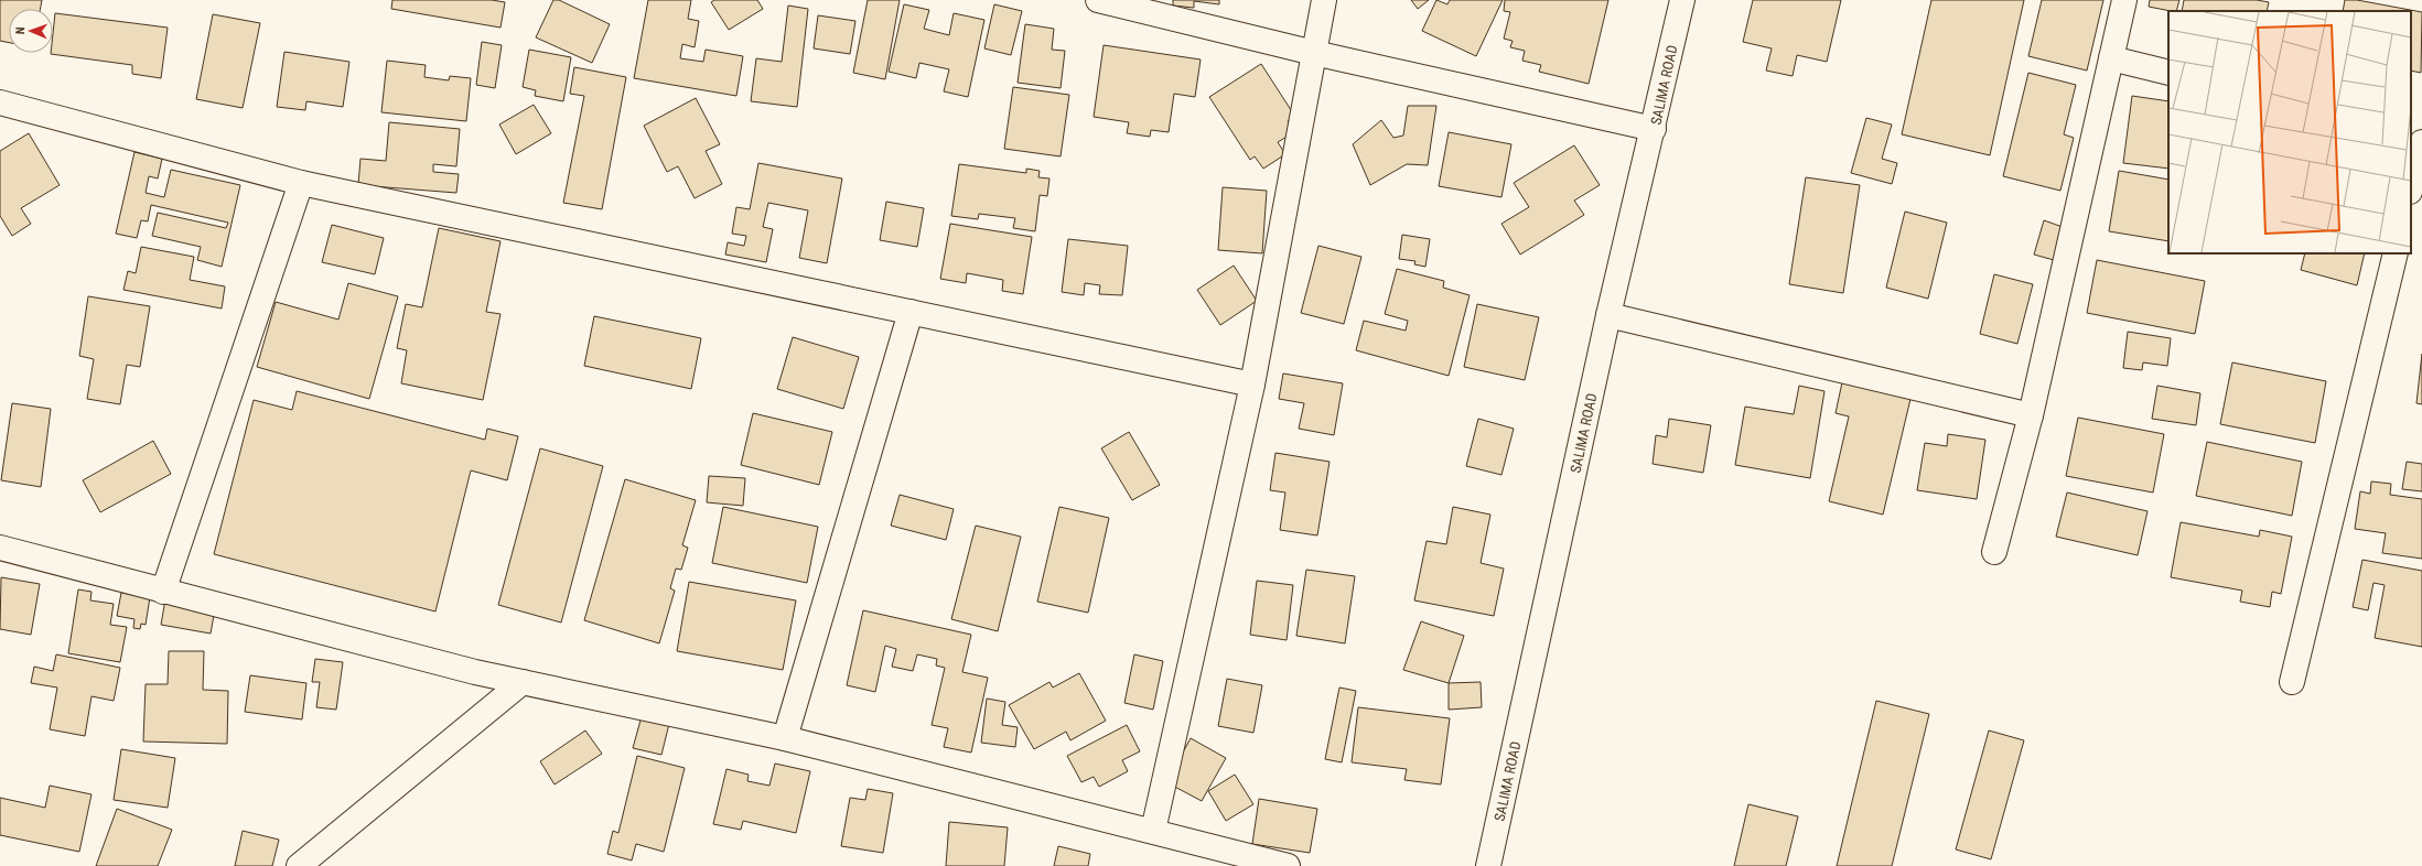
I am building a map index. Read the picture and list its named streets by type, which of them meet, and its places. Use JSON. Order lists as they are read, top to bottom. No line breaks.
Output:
{"streets":{"street":["SALIMA ROAD"]},"north":"left"}
